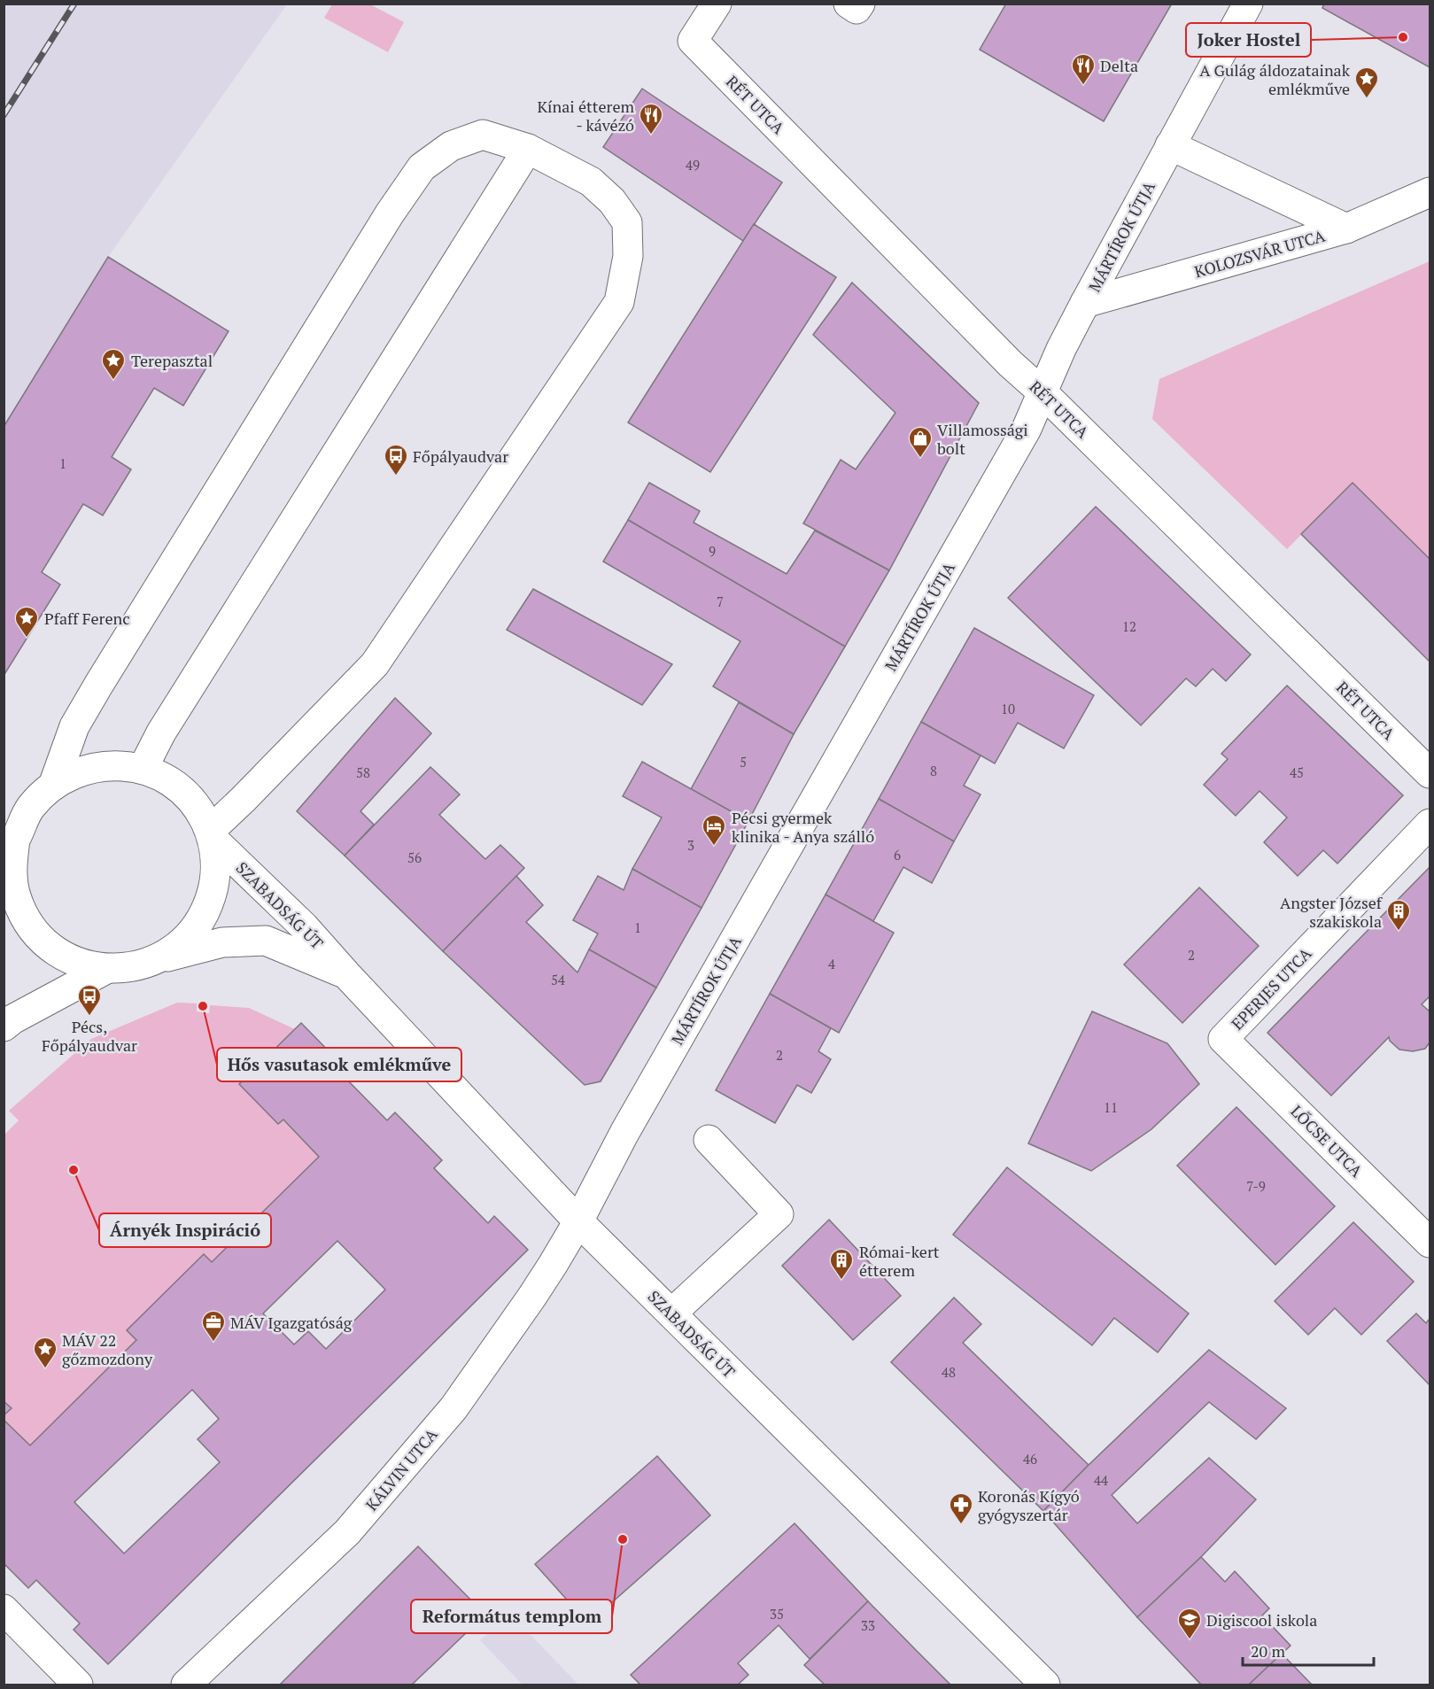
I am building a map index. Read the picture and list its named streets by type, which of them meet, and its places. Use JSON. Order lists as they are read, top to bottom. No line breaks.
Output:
{"streets":{"street":["RÉT UTCA","MÁRTÍROK ÚTJA","KOLOZSVÁR UTCA","SZABADSÁG ÚT","EPERJES UTCA","LŐCSE UTCA","KÁLVIN UTCA"]},"crossings":[["RÉT UTCA","MÁRTÍROK ÚTJA"],["MÁRTÍROK ÚTJA","KOLOZSVÁR UTCA"],["MÁRTÍROK ÚTJA","SZABADSÁG ÚT"],["MÁRTÍROK ÚTJA","KÁLVIN UTCA"],["SZABADSÁG ÚT","KÁLVIN UTCA"],["EPERJES UTCA","LŐCSE UTCA"]],"places":{"other":["Joker Hostel","Hős vasutasok emlékműve","Árnyék Inspiráció","Református templom"],"restaurant":["Delta","Kínai étterem - kávézó"],"place":["A Gulág áldozatainak emlékműve","Terepasztal","Pfaff Ferenc","MÁV 22 gőzmozdony"],"shop":["Villamossági bolt"],"bus stop":["Főpályaudvar","Pécs, Főpályaudvar"],"hotel":["Pécsi gyermek klinika - Anya szálló"],"building":["Angster József szakiskola","Római-kert étterem"],"office":["MÁV Igazgatóság"],"pharmacy":["Koronás Kígyó gyógyszertár"],"school or university":["Digiscool iskola"]},"house_numbers":["49","1","9","7","12","10","5","8","58","45","3","6","56","1","2","4","54","2","11","7-9","48","46","44","35","33"],"scale_bar":"20 m"}
